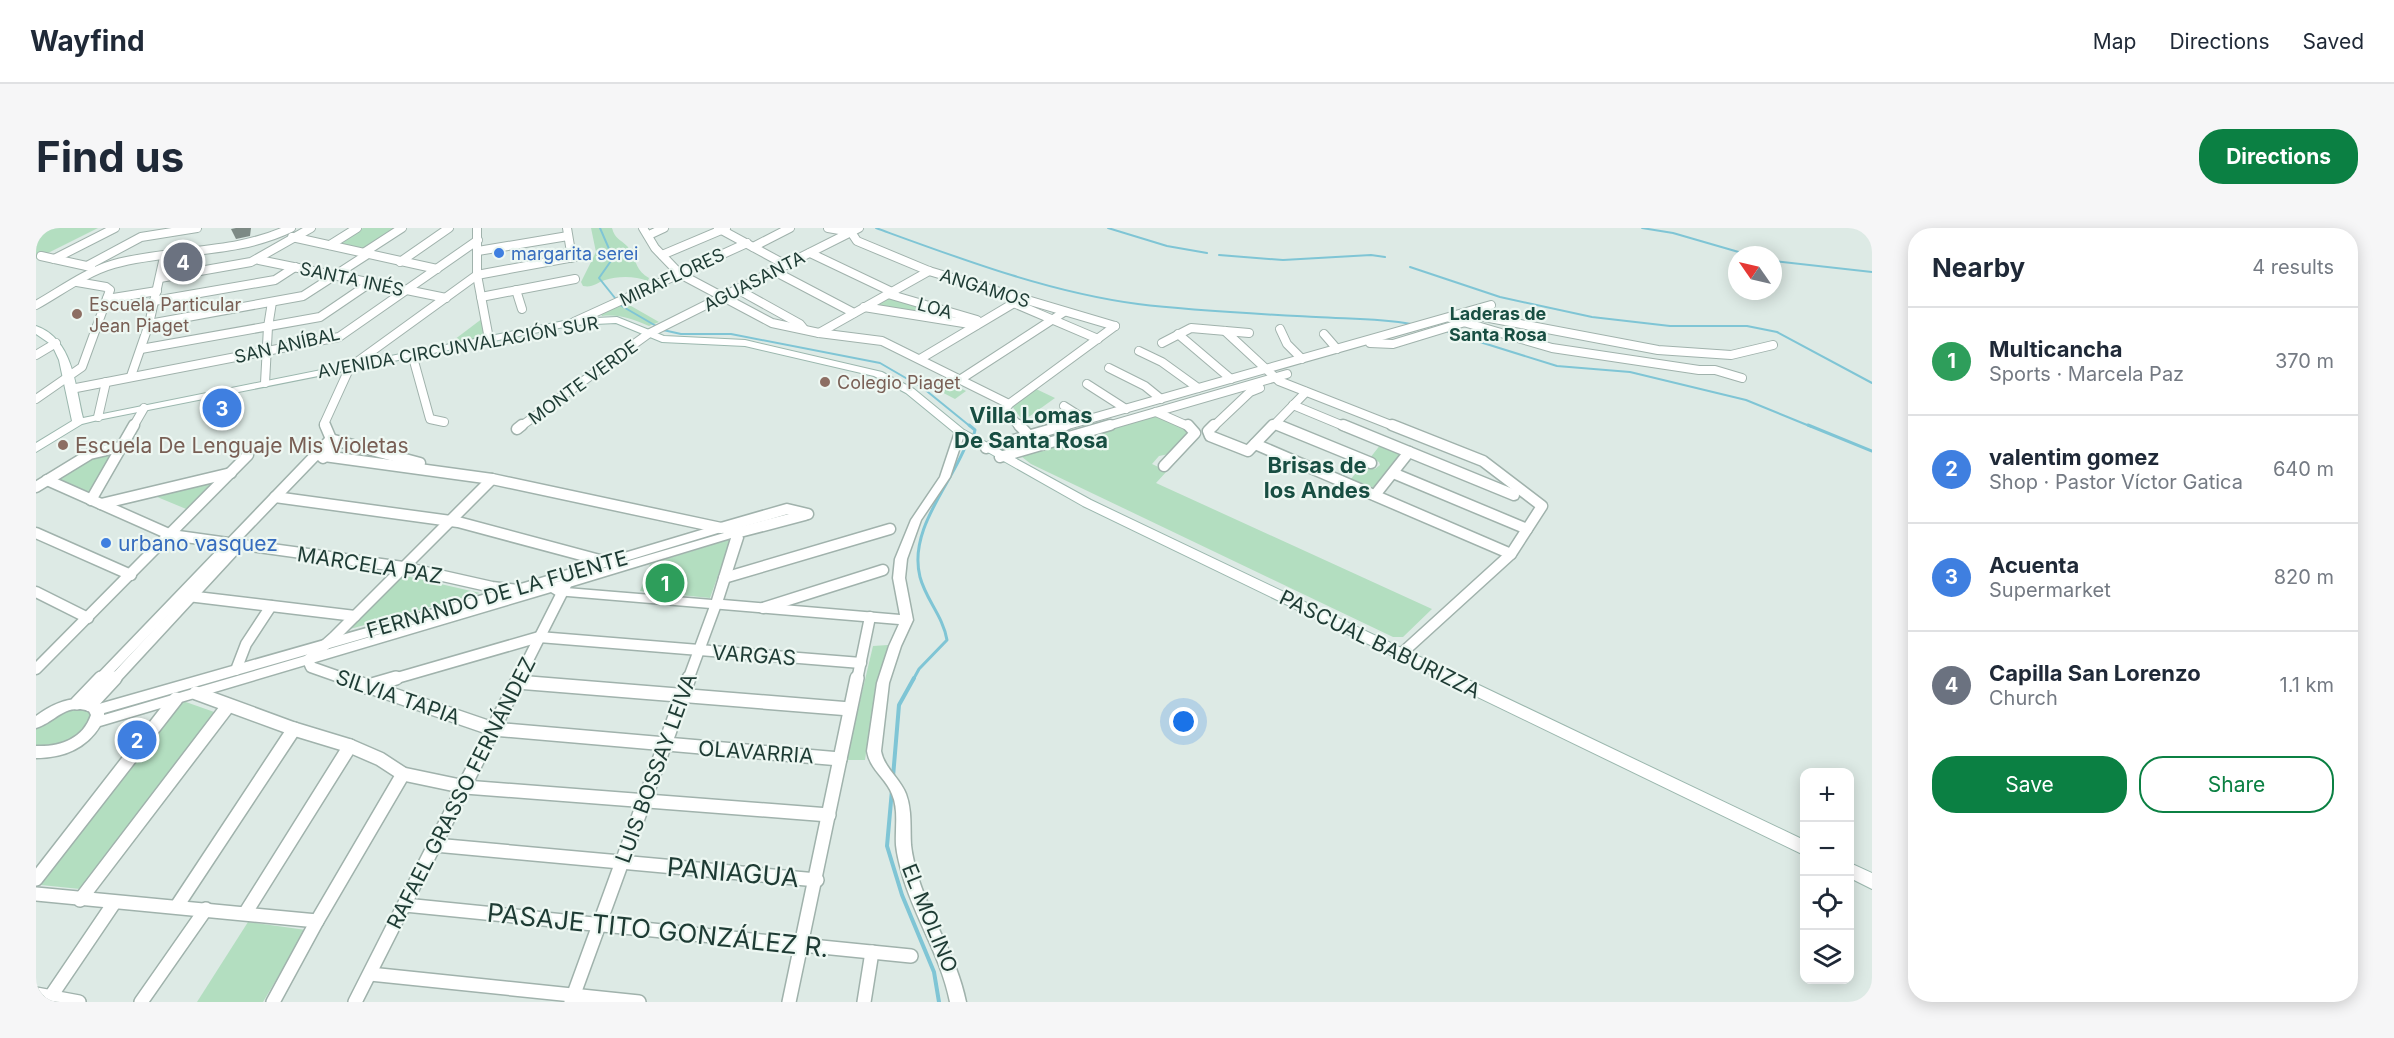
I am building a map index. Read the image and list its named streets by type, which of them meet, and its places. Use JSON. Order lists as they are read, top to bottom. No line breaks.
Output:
{"streets":{"main road":["AVENIDA CIRCUNVALACIÓN SUR","PASCUAL BABURIZZA"],"street":["MIRAFLORES","SANTA INÉS","AGUASANTA","ANGAMOS","LOA","SAN ANÍBAL","MONTE VERDE","MARCELA PAZ","FERNANDO DE LA FUENTE","VARGAS","SILVIA TAPIA","OLAVARRIA","LUIS BOSSAY LEIVA","RAFAEL GRASSO FERNÁNDEZ","PANIAGUA","EL MOLINO","PASAJE TITO GONZÁLEZ R."]},"crossings":[["MIRAFLORES","AVENIDA CIRCUNVALACIÓN SUR"],["SANTA INÉS","SAN ANÍBAL"],["AGUASANTA","ANGAMOS"],["AGUASANTA","LOA"],["AGUASANTA","AVENIDA CIRCUNVALACIÓN SUR"],["AGUASANTA","MONTE VERDE"],["AVENIDA CIRCUNVALACIÓN SUR","MONTE VERDE"],["AVENIDA CIRCUNVALACIÓN SUR","PASCUAL BABURIZZA"],["MARCELA PAZ","FERNANDO DE LA FUENTE"],["FERNANDO DE LA FUENTE","SILVIA TAPIA"],["FERNANDO DE LA FUENTE","LUIS BOSSAY LEIVA"],["FERNANDO DE LA FUENTE","RAFAEL GRASSO FERNÁNDEZ"],["VARGAS","LUIS BOSSAY LEIVA"],["VARGAS","RAFAEL GRASSO FERNÁNDEZ"],["SILVIA TAPIA","OLAVARRIA"],["SILVIA TAPIA","RAFAEL GRASSO FERNÁNDEZ"],["OLAVARRIA","LUIS BOSSAY LEIVA"],["OLAVARRIA","RAFAEL GRASSO FERNÁNDEZ"],["LUIS BOSSAY LEIVA","PANIAGUA"],["LUIS BOSSAY LEIVA","PASAJE TITO GONZÁLEZ R."],["RAFAEL GRASSO FERNÁNDEZ","PANIAGUA"],["RAFAEL GRASSO FERNÁNDEZ","PASAJE TITO GONZÁLEZ R."]],"districts":["Laderas de Santa Rosa","Villa Lomas De Santa Rosa","Brisas de los Andes"],"places":["margarita serei","Escuela Particular Jean Piaget","Colegio Piaget","Escuela De Lenguaje Mis Violetas","urbano vasquez"],"north":"top left","page":{"header":"Wayfind","nav":["Map","Directions","Saved"],"buttons":["Directions",["Save","Share"]],"title":"Find us","heading":["Nearby","4 results"],"pins":["4","3","1","2"],"list":[{"mark":"1","name":"Multicancha","note":"Sports · Marcela Paz","value":"370 m"},{"mark":"2","name":"valentim gomez","note":"Shop · Pastor Víctor Gatica","value":"640 m"},{"mark":"3","name":"Acuenta","note":"Supermarket","value":"820 m"},{"mark":"4","name":"Capilla San Lorenzo","note":"Church","value":"1.1 km"}],"map_buttons":["+","−"]}}
